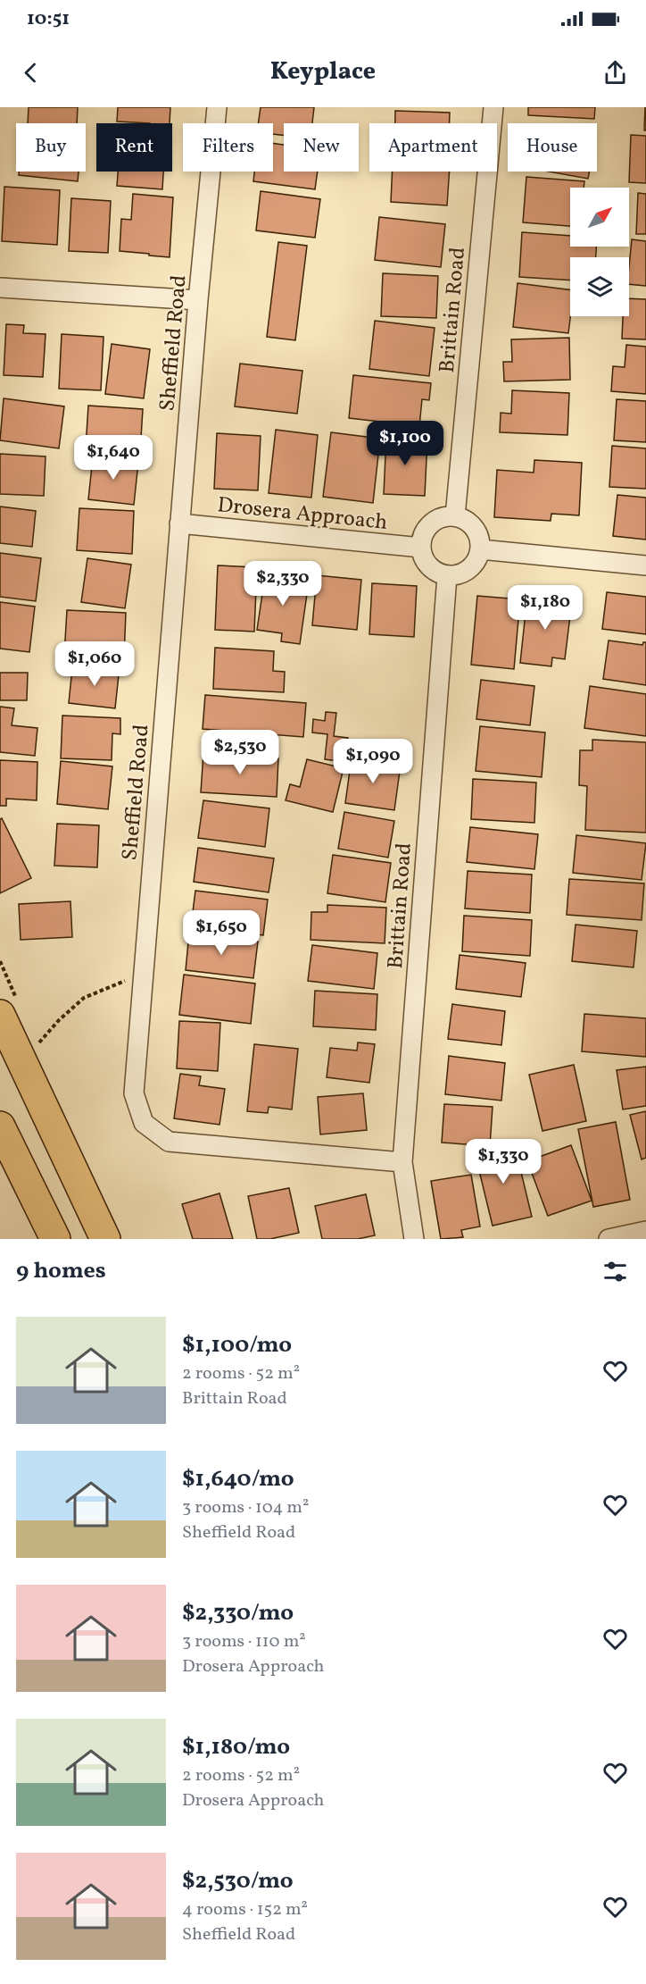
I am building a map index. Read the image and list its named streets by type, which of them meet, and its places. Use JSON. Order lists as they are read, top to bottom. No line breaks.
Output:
{"streets":{"street":["Brittain Road","Sheffield Road","Drosera Approach"]},"crossings":[["Brittain Road","Sheffield Road"],["Brittain Road","Drosera Approach"],["Sheffield Road","Drosera Approach"]],"north":"top right","page":{"status":"10:51","header":"Keyplace","chip":["Buy","Rent","Filters","New","Apartment","House"],"price":["$1,100","$1,640","$2,330","$1,180","$1,060","$2,530","$1,090","$1,650","$1,330"],"heading":"9 homes","list":[{"name":"$1,100/mo","note":"2 rooms · 52 m² · Brittain Road"},{"name":"$1,640/mo","note":"3 rooms · 104 m² · Sheffield Road"},{"name":"$2,330/mo","note":"3 rooms · 110 m² · Drosera Approach"},{"name":"$1,180/mo","note":"2 rooms · 52 m² · Drosera Approach"},{"name":"$2,530/mo","note":"4 rooms · 152 m² · Sheffield Road"}]}}
